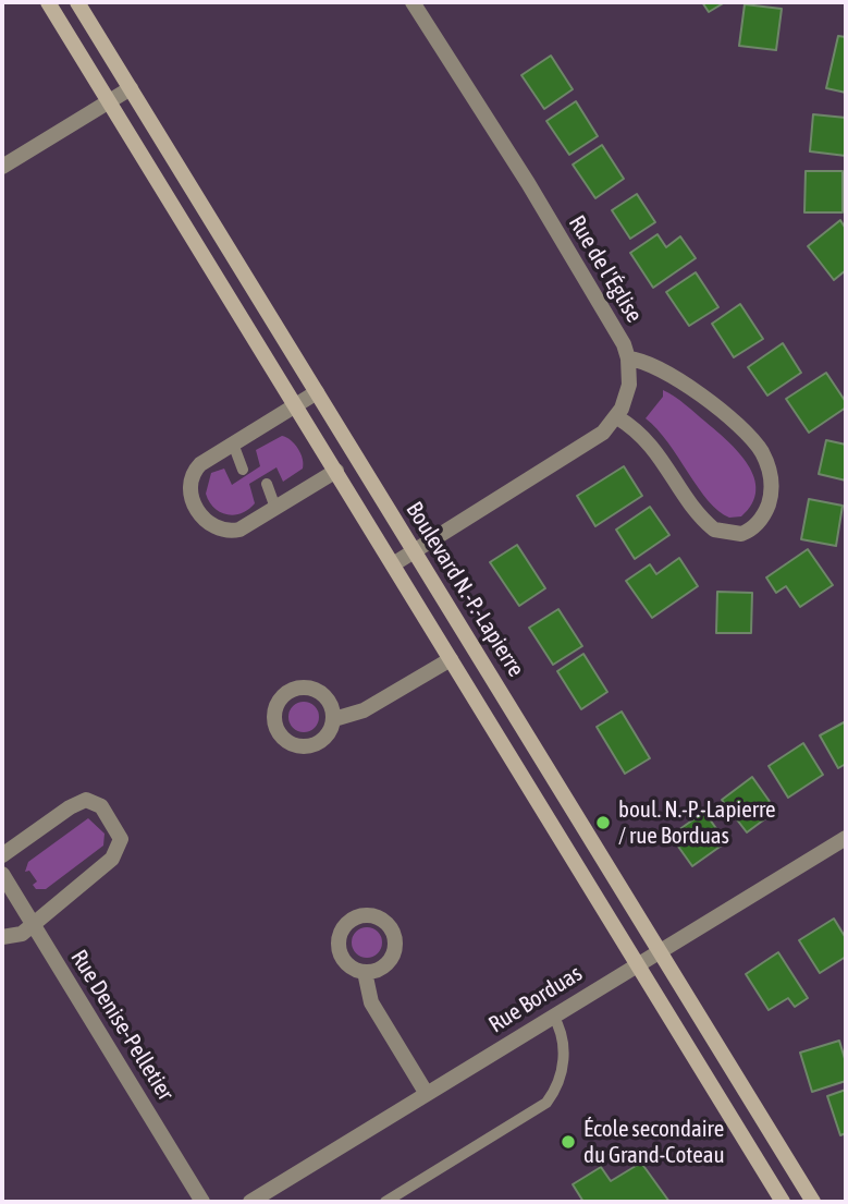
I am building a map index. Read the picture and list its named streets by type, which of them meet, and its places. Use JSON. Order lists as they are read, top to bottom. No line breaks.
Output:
{"streets":{"street":["Rue de l'Église","Boulevard N.-P.-Lapierre","Rue Borduas","Rue Denise-Pelletier"]},"crossings":[["Rue de l'Église","Boulevard N.-P.-Lapierre"],["Boulevard N.-P.-Lapierre","Rue Borduas"]],"places":["boul. N.-P.-Lapierre / rue Borduas","École secondaire du Grand-Coteau"]}
